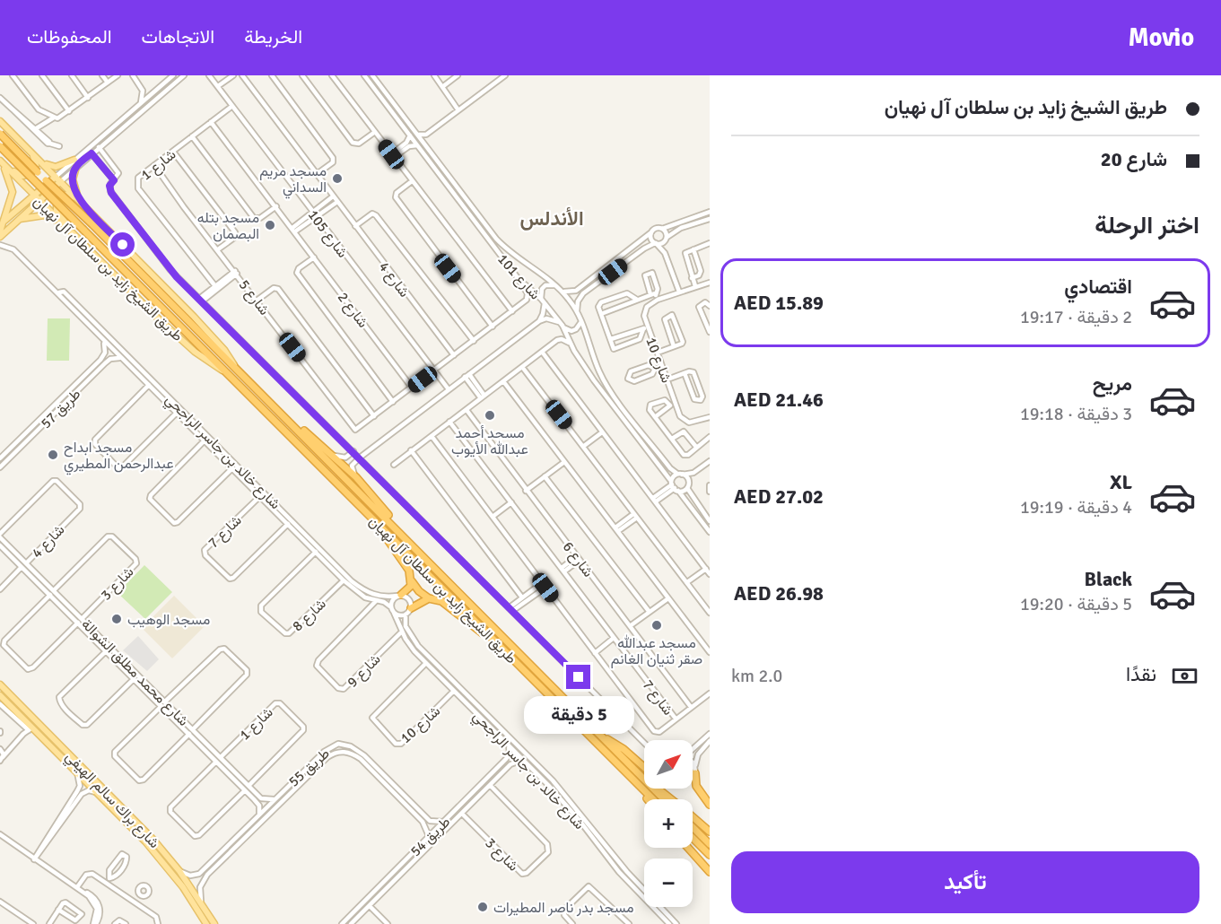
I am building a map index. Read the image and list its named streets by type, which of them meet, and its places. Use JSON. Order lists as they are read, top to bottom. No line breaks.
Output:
{"streets":{"highway":["طريق الشيخ زايد بن سلطان آل نهيان"],"main road":["شارع براك سالم الهيفي"],"street":["شارع 1","شارع 105","شارع 101","شارع 4","شارع 5","شارع 2","شارع 10","طريق 57","شارع خالد بن جاسر الراجحي","شارع 7","شارع 6","شارع 3","شارع 8","شارع 9","شارع محمد مطلق الشوالة","طريق 55","طريق 54"]},"crossings":[["شارع 1","شارع 105"],["شارع 1","شارع 5"],["شارع 1","شارع 2"],["شارع 1","شارع محمد مطلق الشوالة"],["شارع 4","شارع محمد مطلق الشوالة"],["شارع 10","شارع خالد بن جاسر الراجحي"],["شارع خالد بن جاسر الراجحي","شارع 7"],["شارع خالد بن جاسر الراجحي","شارع 8"],["شارع خالد بن جاسر الراجحي","شارع 9"],["شارع خالد بن جاسر الراجحي","طريق 54"],["شارع 3","شارع محمد مطلق الشوالة"],["شارع 3","طريق 54"],["شارع محمد مطلق الشوالة","طريق 55"],["طريق 55","طريق 54"]],"districts":["الأندلس"],"places":["مسجد مريم السداني","مسجد بتله البصمان","مسجد أحمد عبدالله الأيوب","مسجد ابداح عبدالرحمن المطيري","مسجد الوهيب","مسجد عبدالله صقر ثنيان الغانم","مسجد بدر ناصر المطيرات"],"north":"top right","page":{"header":"Movio","nav":["الخريطة","الاتجاهات","المحفوظات"],"banner":["طريق الشيخ زايد بن سلطان آل نهيان","شارع 20"],"heading":"اختر الرحلة","list":[{"name":"اقتصادي","note":"2 دقيقة · 19:17","value":"AED 15.89"},{"name":"مريح","note":"3 دقيقة · 19:18","value":"AED 21.46"},{"name":"XL","note":"4 دقيقة · 19:19","value":"AED 27.02"},{"name":"Black","note":"5 دقيقة · 19:20","value":"AED 26.98"}],"pay":["نقدًا","2.0 km"],"bubble":"5 دقيقة","map_buttons":["+","−"],"buttons":"تأكيد"}}
